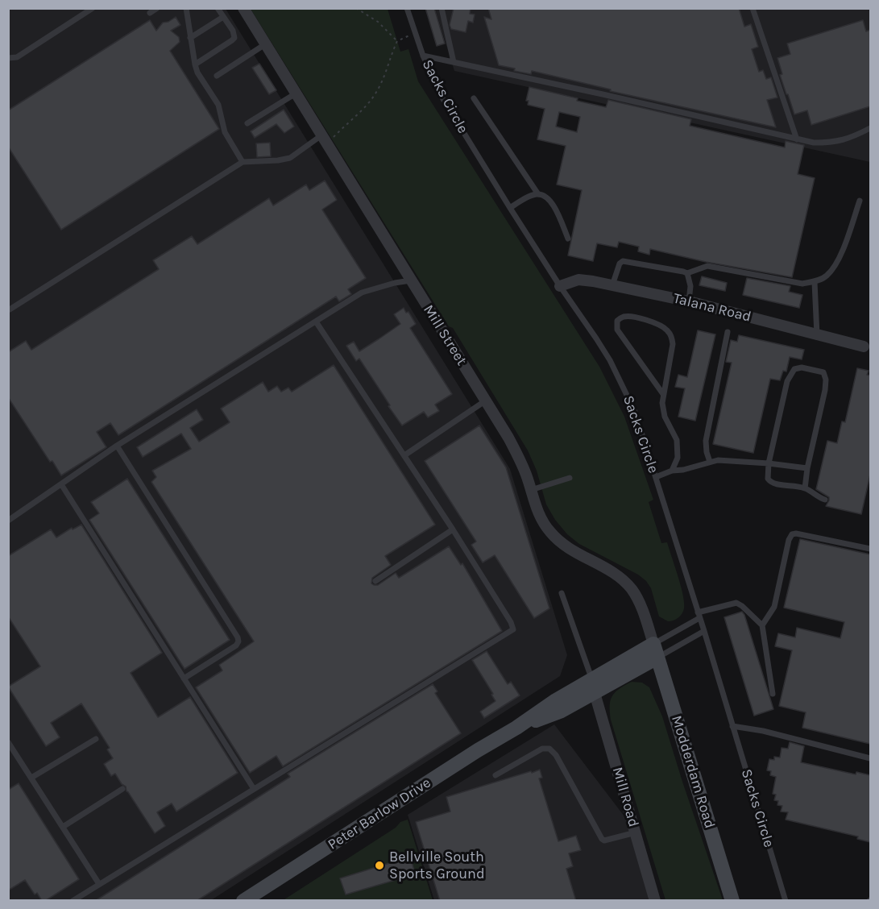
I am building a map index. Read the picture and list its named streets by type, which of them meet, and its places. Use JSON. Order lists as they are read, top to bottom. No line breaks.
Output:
{"streets":{"street":["Talana Road","Mill Street","Modderdam Road","Mill Road","Peter Barlow Drive"],"lane":["Sacks Circle"]},"crossings":[["Sacks Circle","Talana Road"],["Sacks Circle","Peter Barlow Drive"],["Mill Street","Modderdam Road"],["Mill Street","Peter Barlow Drive"],["Modderdam Road","Peter Barlow Drive"],["Mill Road","Peter Barlow Drive"]],"places":["Bellville South Sports Ground"]}
